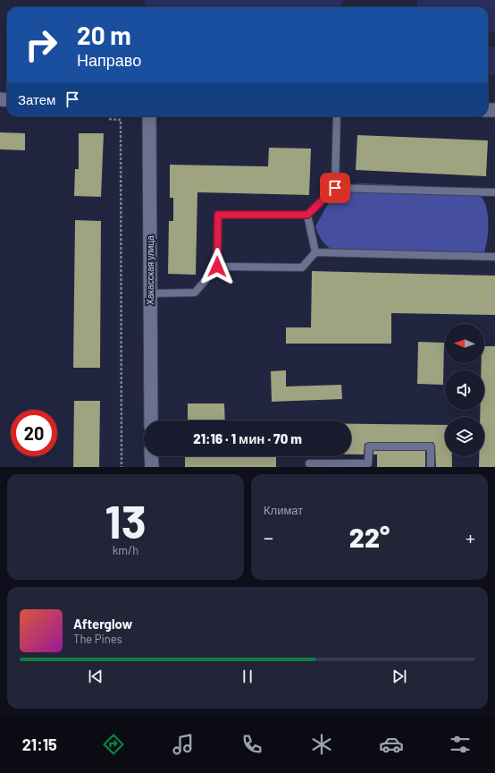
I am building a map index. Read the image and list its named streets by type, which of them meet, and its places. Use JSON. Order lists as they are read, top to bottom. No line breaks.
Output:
{"streets":{"street":["Хакасская улица"]},"north":"left","page":{"turn":["20 m","Направо"],"then":"Затем","limit":"20","trip":"21:16 · 1 мин · 70 m","tile":[["13","km/h"],"Климат"],"heat":["−","22°","+"],"song":["Afterglow","The Pines"],"tabs":"21:15"}}
